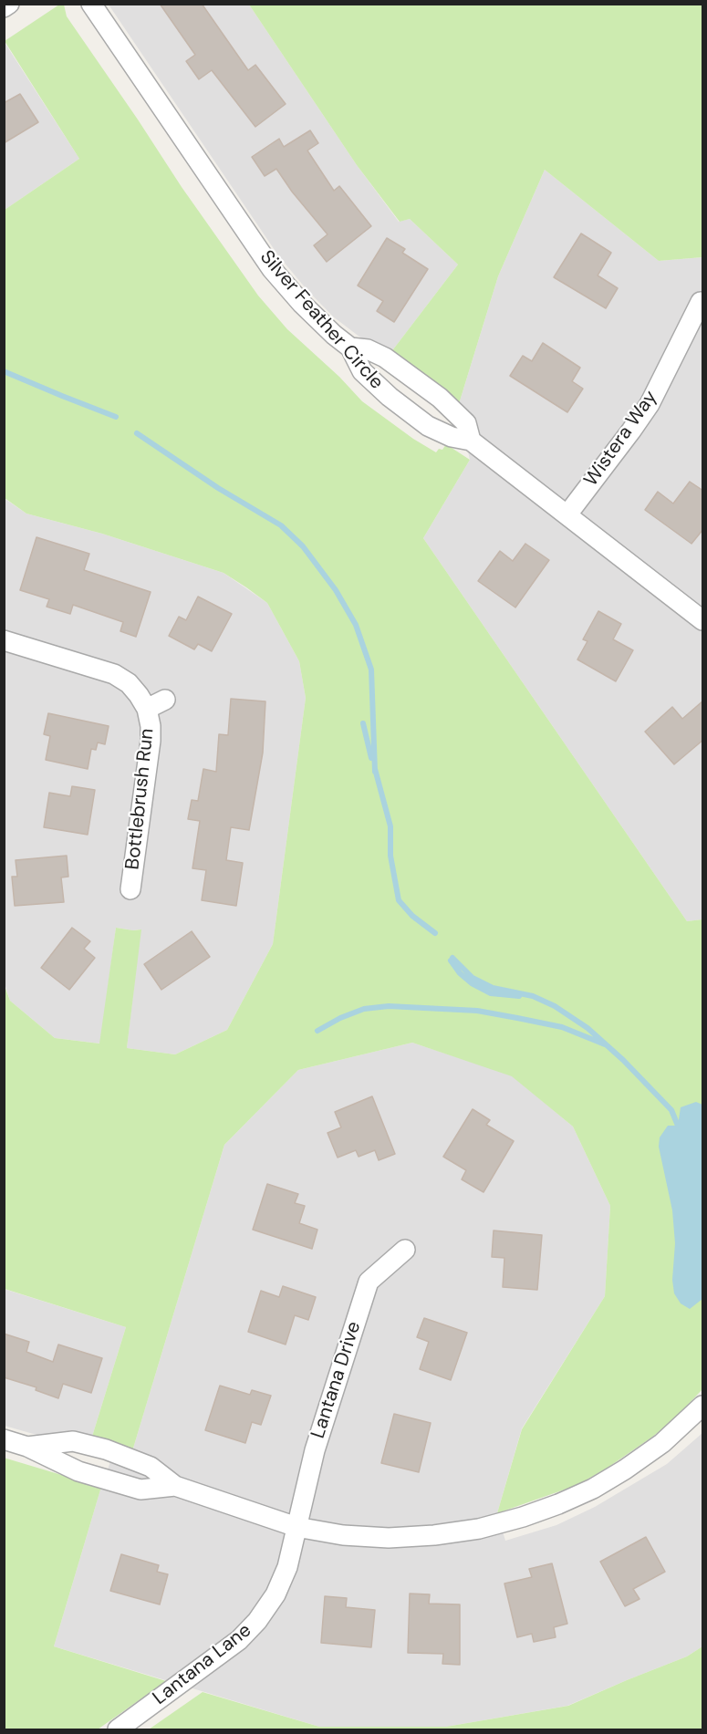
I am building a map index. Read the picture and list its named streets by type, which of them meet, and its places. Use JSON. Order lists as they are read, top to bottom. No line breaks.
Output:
{"streets":{"street":["Silver Feather Circle","Wistera Way","Bottlebrush Run","Lantana Drive","Lantana Lane"]},"crossings":[["Silver Feather Circle","Wistera Way"],["Lantana Drive","Lantana Lane"]]}
